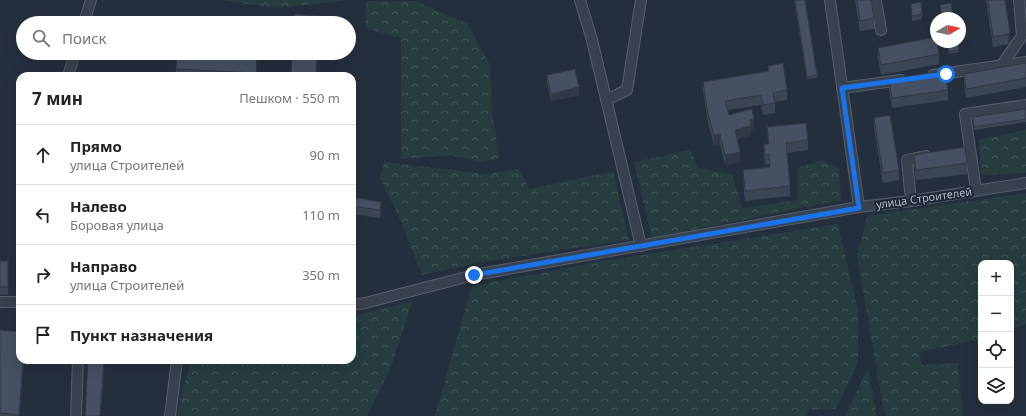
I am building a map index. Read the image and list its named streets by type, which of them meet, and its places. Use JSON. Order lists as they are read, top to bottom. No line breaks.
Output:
{"streets":{"street":["улица Строителей"]},"north":"right","page":{"search":"Поиск","heading":["7 мин","Пешком · 550 m"],"list":[["Прямо","улица Строителей","90 m"],["Налево","Боровая улица","110 m"],["Направо","улица Строителей","350 m"],"Пункт назначения"],"map_buttons":["+","−"]}}
